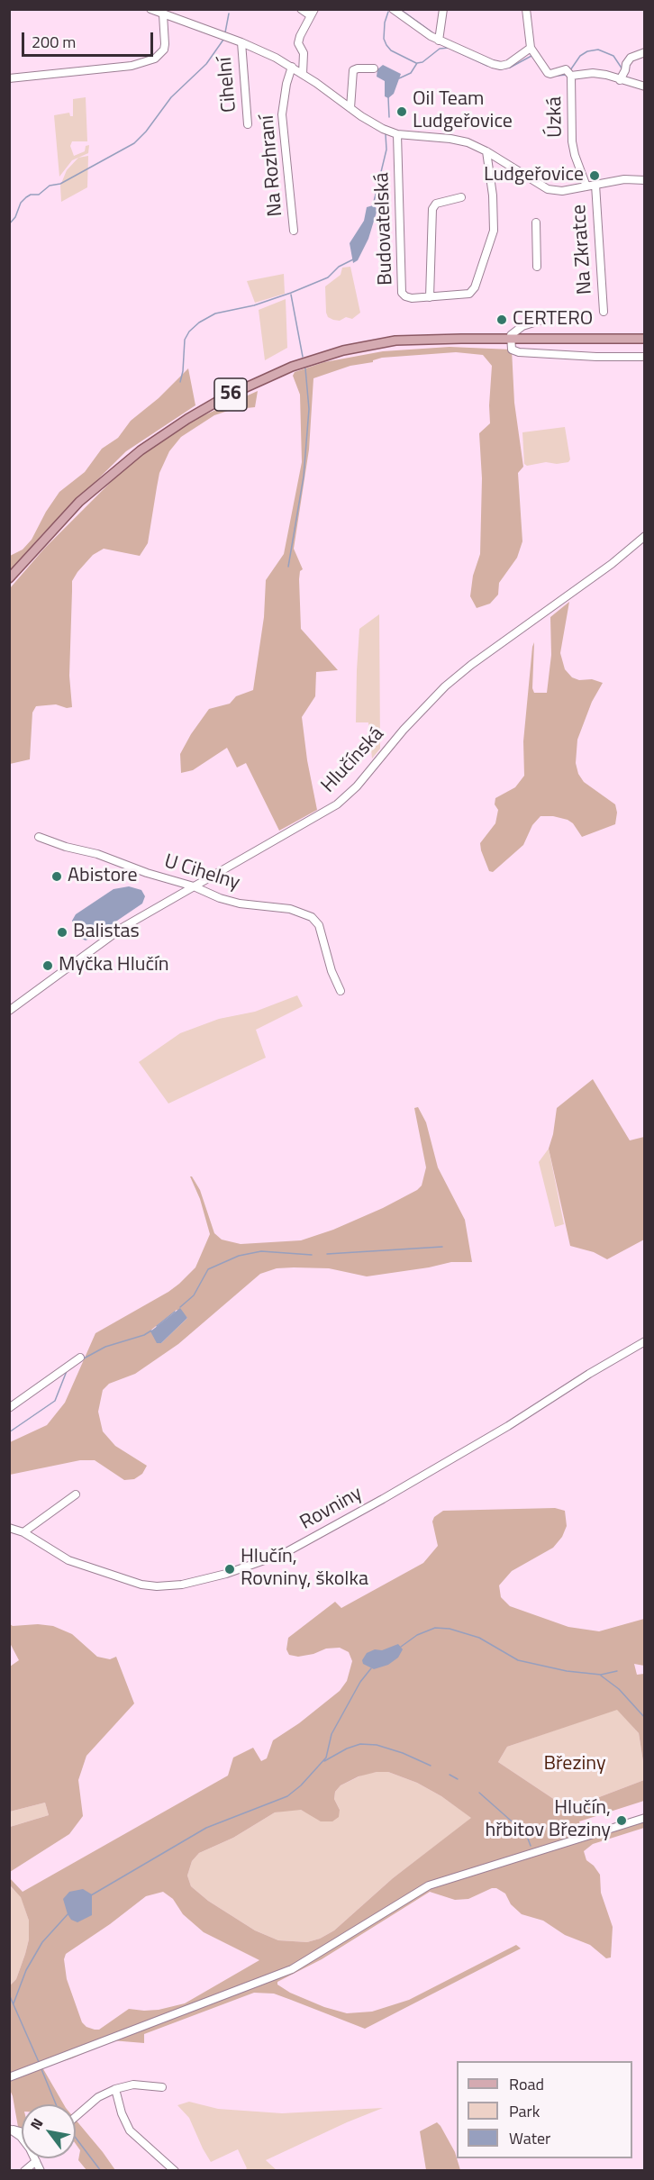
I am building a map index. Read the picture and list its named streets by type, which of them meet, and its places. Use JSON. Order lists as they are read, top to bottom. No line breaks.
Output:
{"streets":{"main road":["56"],"street":["Cihelní","Úzká","Na Rozhraní","Budovatelská","Na Zkratce","Hlučínská","U Cihelny","Rovniny"]},"crossings":[["Hlučínská","U Cihelny"]],"parks":["Březiny"],"places":["Oil Team Ludgeřovice","Ludgeřovice","CERTERO","Abistore","Balistas","Myčka Hlučín","Hlučín, Rovniny, školka","Hlučín, hřbitov Březiny"],"legend":["Road","Park","Water"],"scale_bar":"200 m","north":"top left"}
